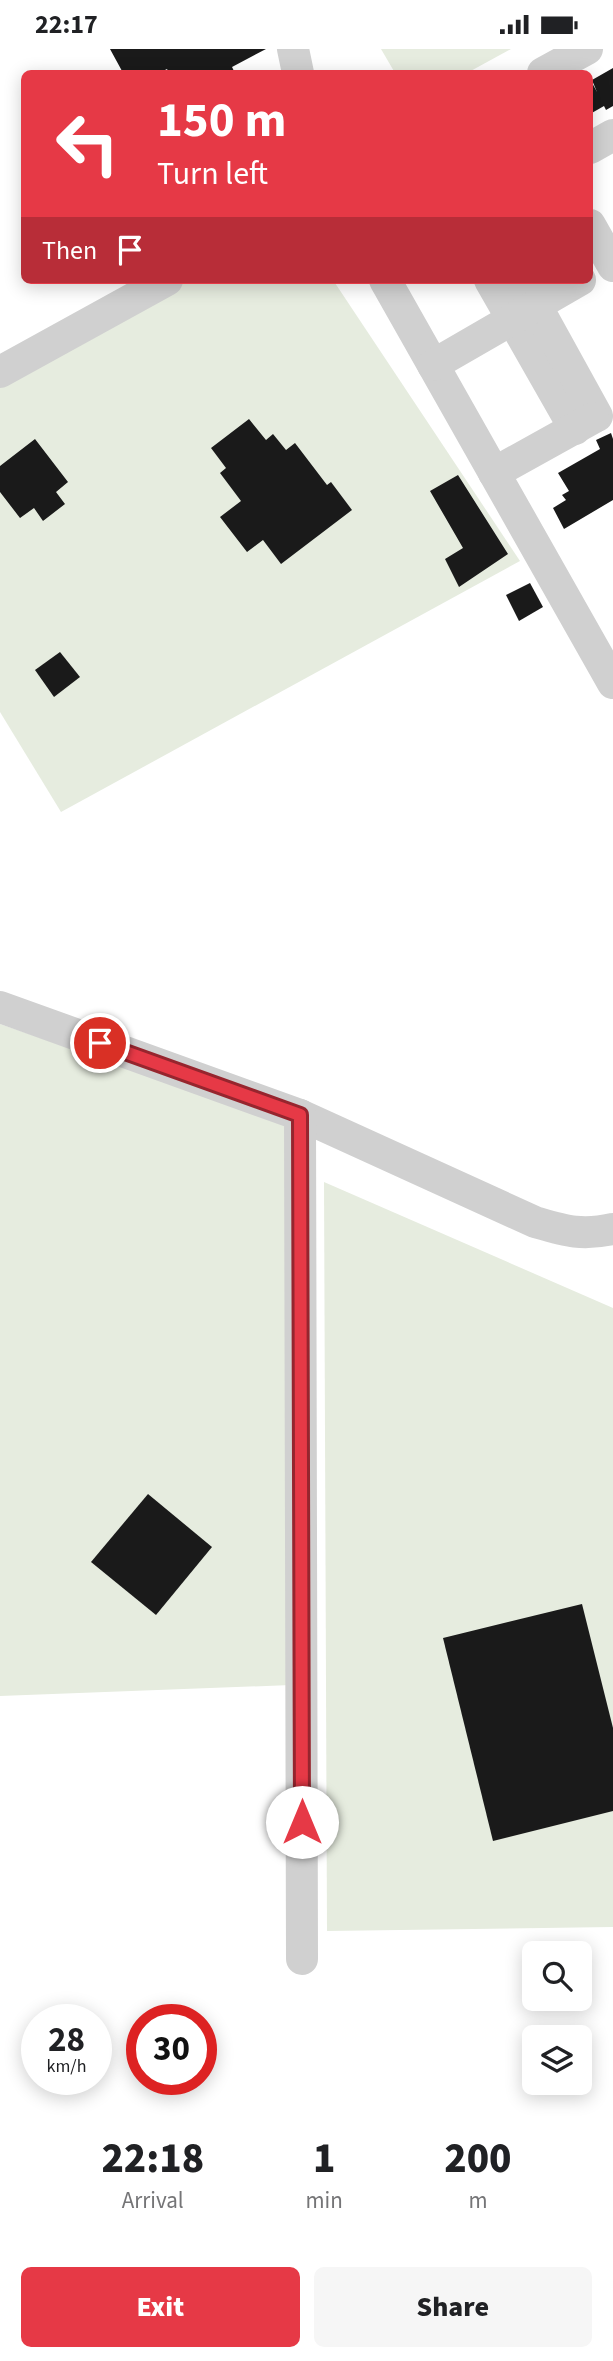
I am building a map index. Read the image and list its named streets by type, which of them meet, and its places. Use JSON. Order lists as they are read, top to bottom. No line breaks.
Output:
{"page":{"status":"22:17","turn":["150 m","Turn left"],"then":"Then","speed":"28 km/h","limit":"30","eta":["22:18","Arrival","1","min","200","m"],"buttons":["Exit","Share"]}}
